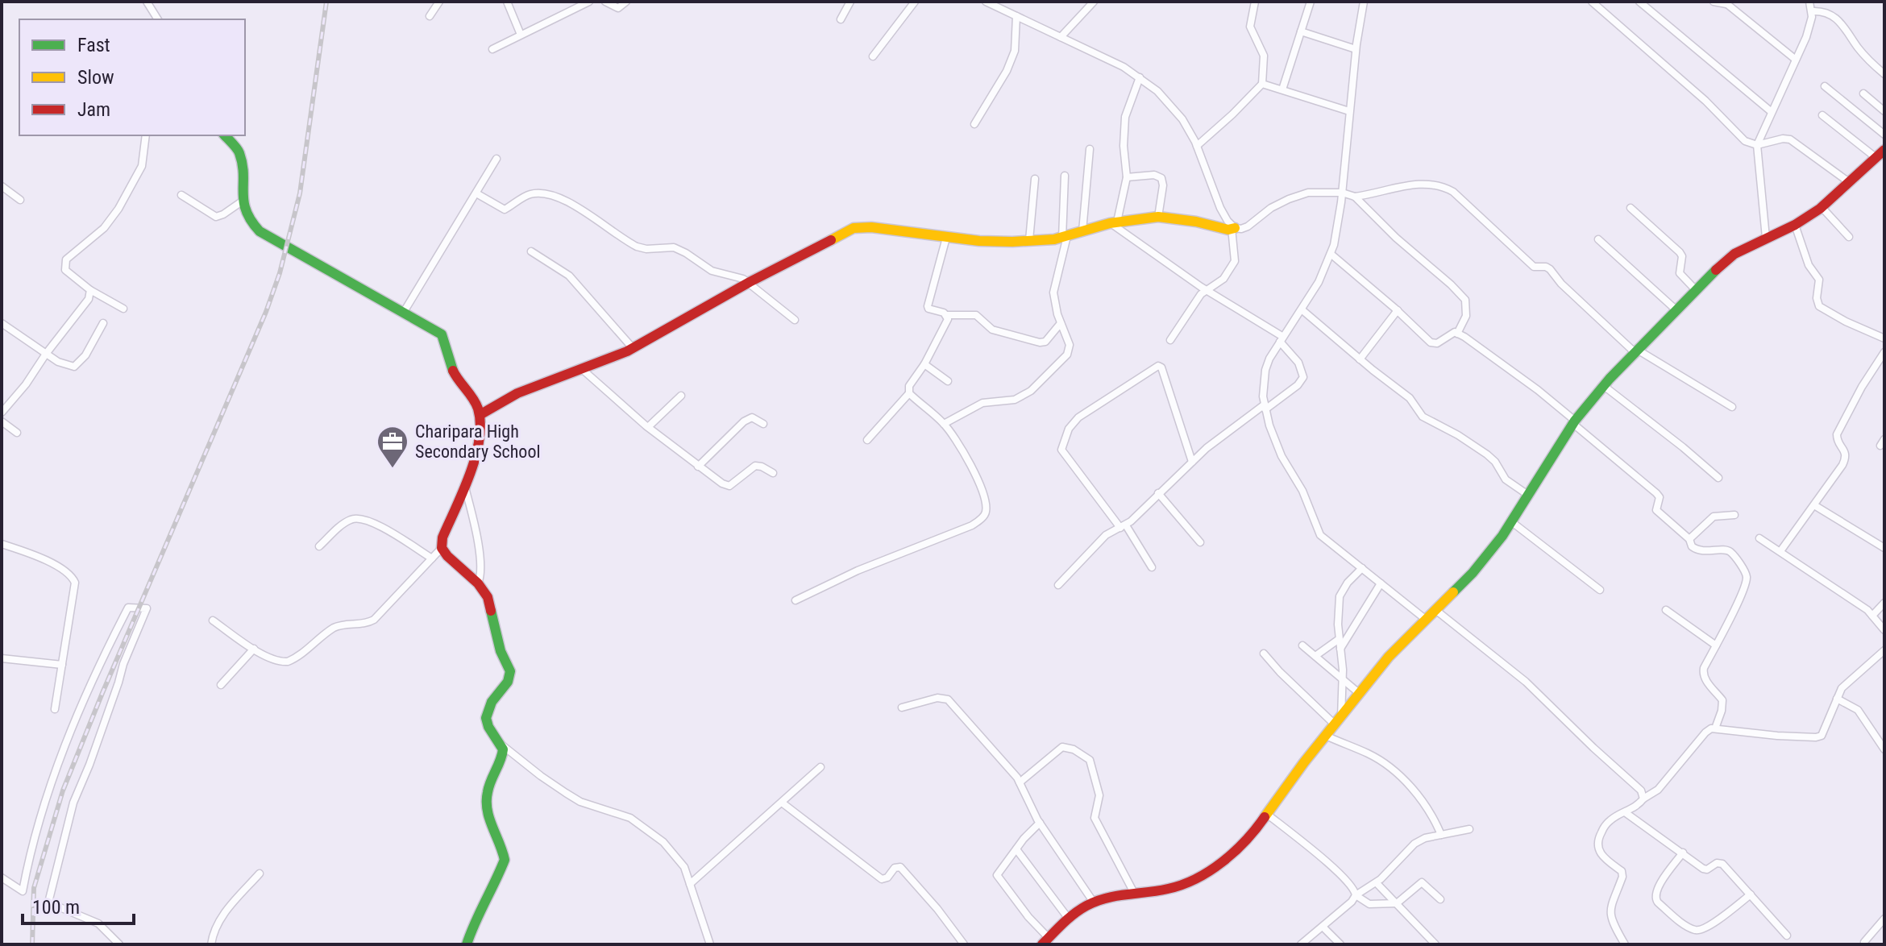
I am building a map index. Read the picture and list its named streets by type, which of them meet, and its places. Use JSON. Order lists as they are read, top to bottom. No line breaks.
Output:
{"places":{"office":["Charipara High Secondary School"]},"legend":["Fast","Slow","Jam"],"scale_bar":"100 m"}
